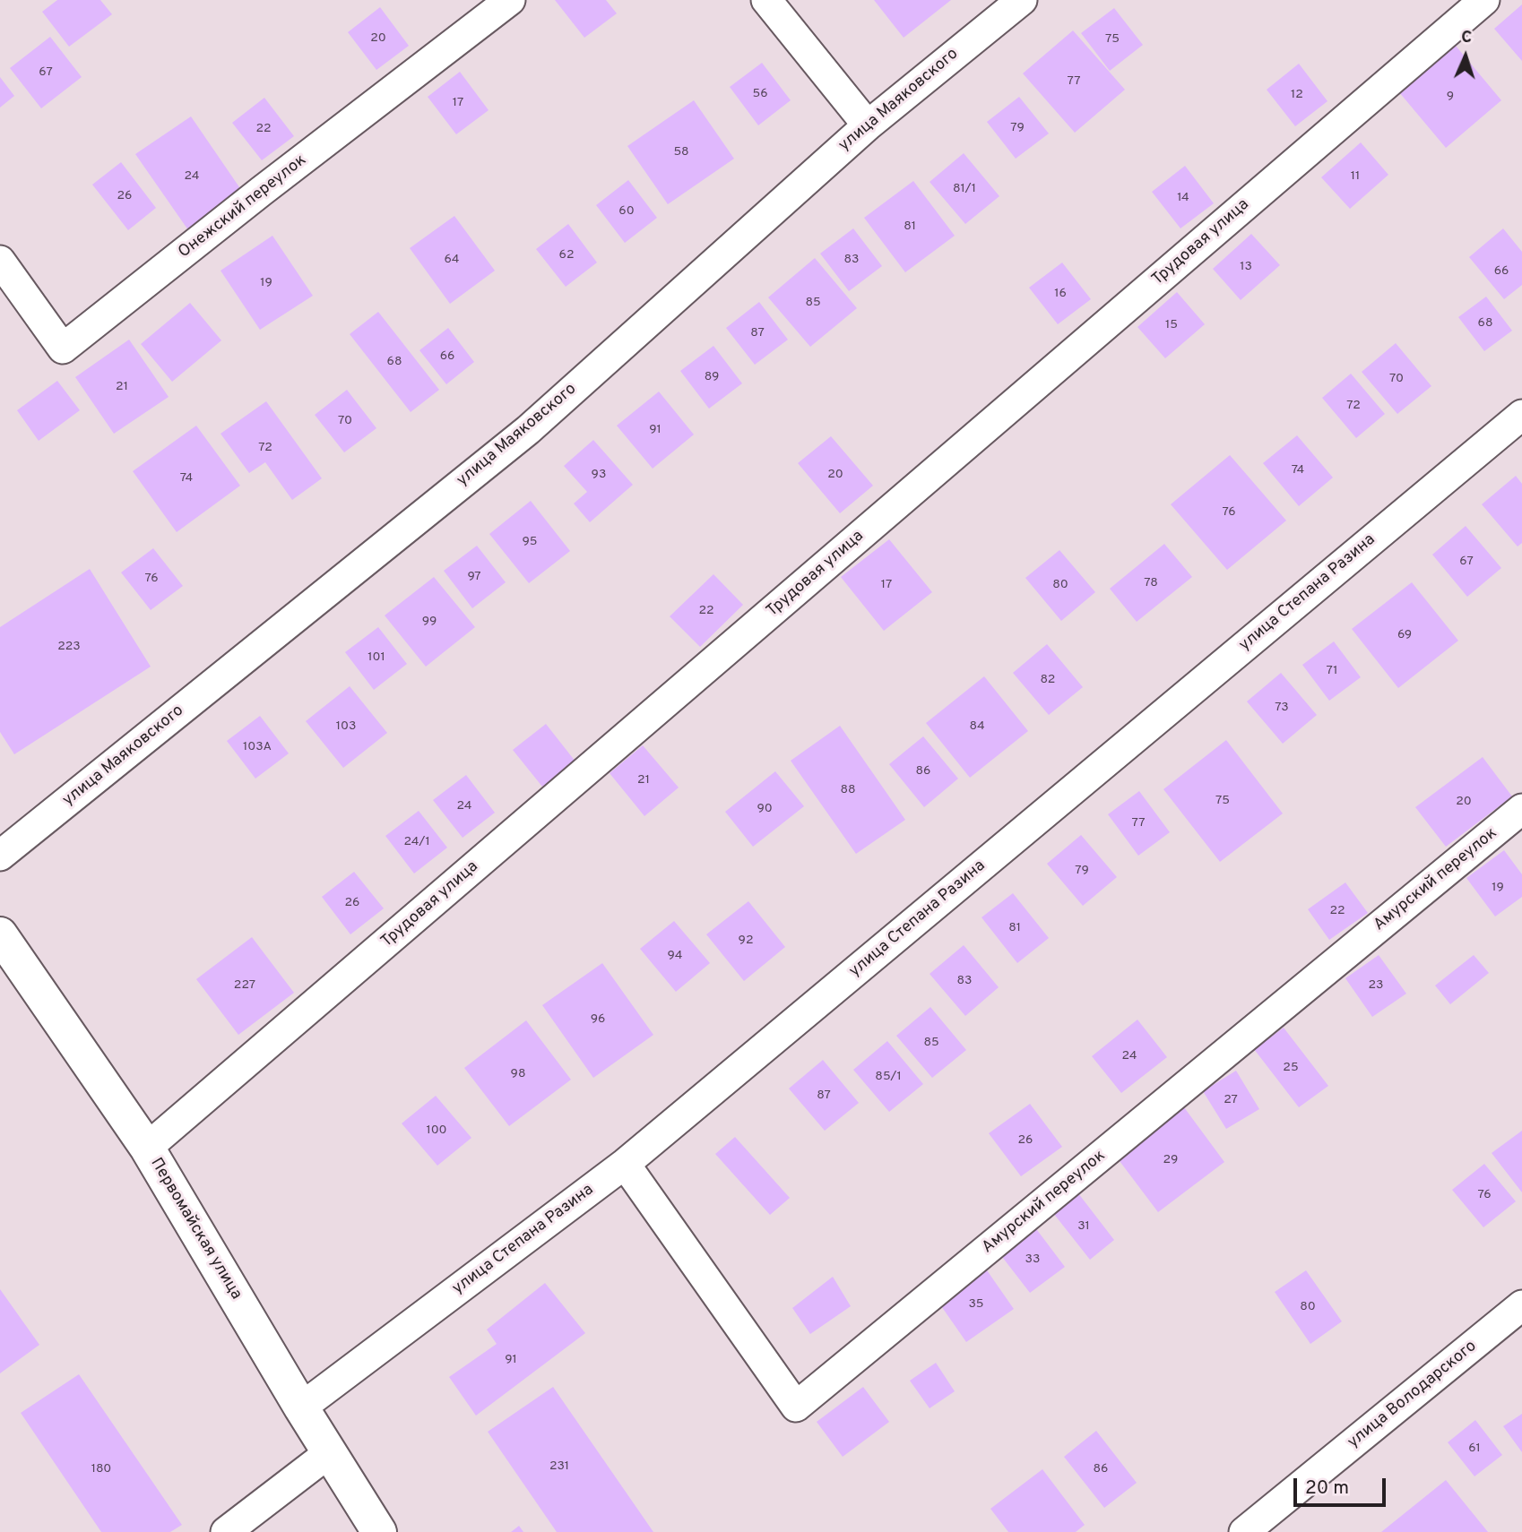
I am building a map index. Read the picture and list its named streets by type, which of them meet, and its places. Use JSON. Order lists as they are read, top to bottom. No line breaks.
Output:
{"streets":{"main road":["Первомайская улица"],"street":["улица Маяковского","Онежский переулок","Трудовая улица","улица Степана Разина","Амурский переулок","улица Володарского"]},"crossings":[["Трудовая улица","Первомайская улица"],["улица Степана Разина","Амурский переулок"],["улица Степана Разина","Первомайская улица"]],"house_numbers":["20","75","67","77","56","12","9","17","79","22","58","24","11","81/1","26","14","60","81","62","64","83","13","66","19","16","85","68","15","87","66","68","89","70","21","72","70","91","72","74","93","20","74","76","95","67","97","76","78","17","80","22","99","69","223","101","71","82","73","103","84","103А","86","21","88","75","20","24","90","77","24/1","79","19","26","22","81","92","94","83","227","23","96","85","24","25","98","85/1","87","27","100","26","29","76","31","33","35","80","91","61","231","180","86"],"scale_bar":"20 m","north":"top"}
